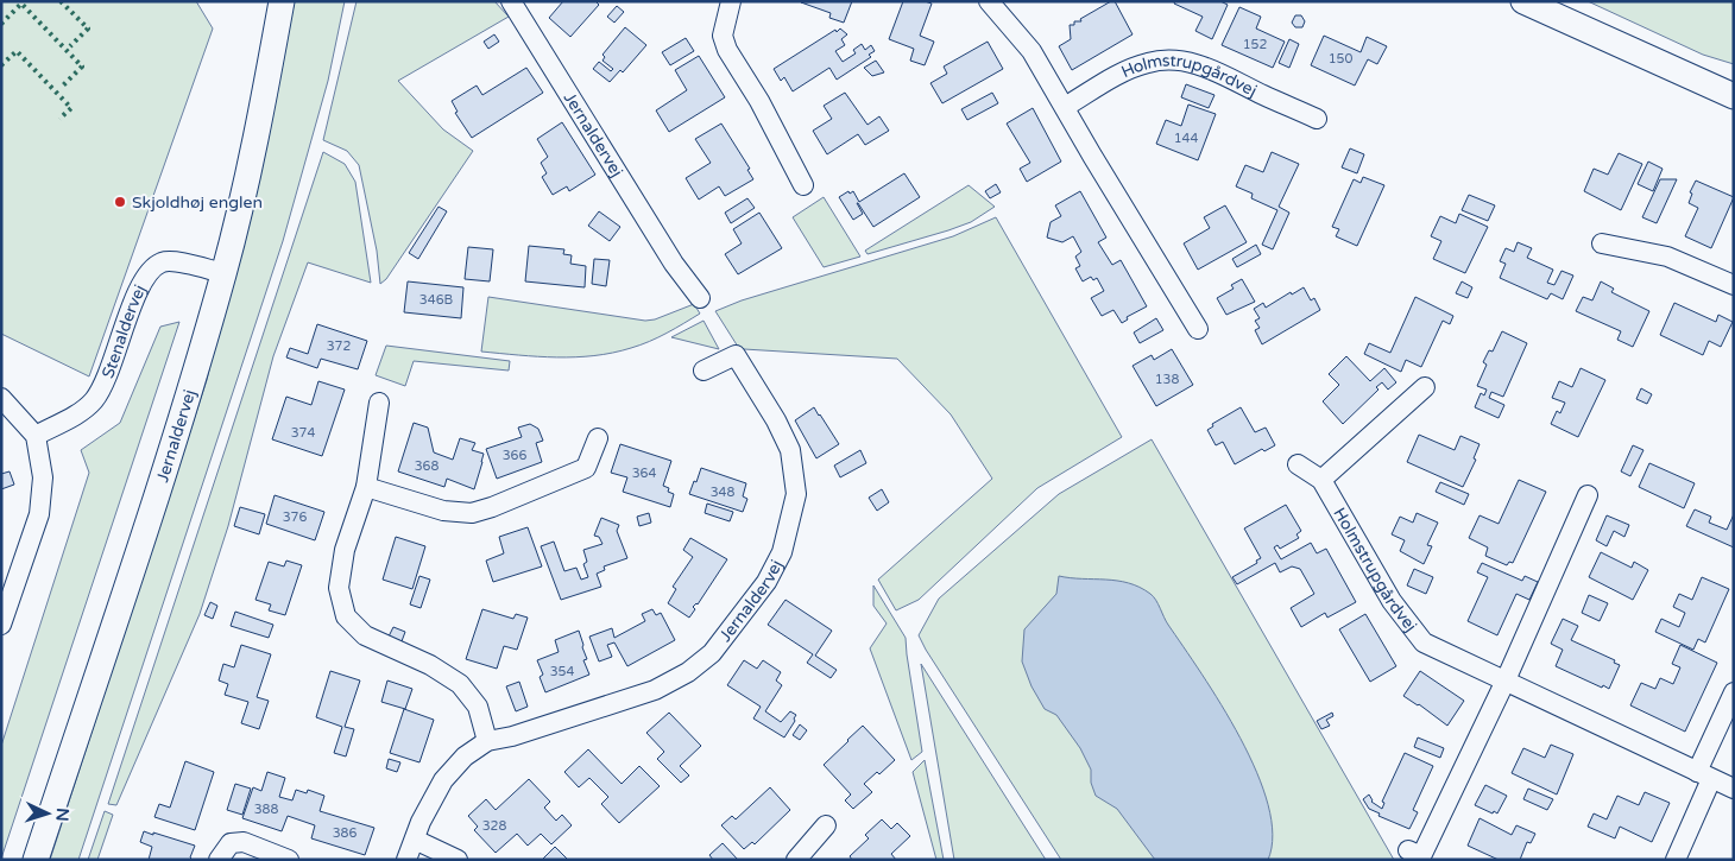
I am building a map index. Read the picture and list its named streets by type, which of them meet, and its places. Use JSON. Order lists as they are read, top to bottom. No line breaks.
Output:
{"streets":{"street":["Holmstrupgårdvej","Jernaldervej","Stenaldervej"]},"crossings":[["Jernaldervej","Stenaldervej"]],"places":["Skjoldhøj englen"],"house_numbers":["152","150","144","346B","372","138","374","366","368","364","348","376","354","388","328","386"],"north":"right"}
